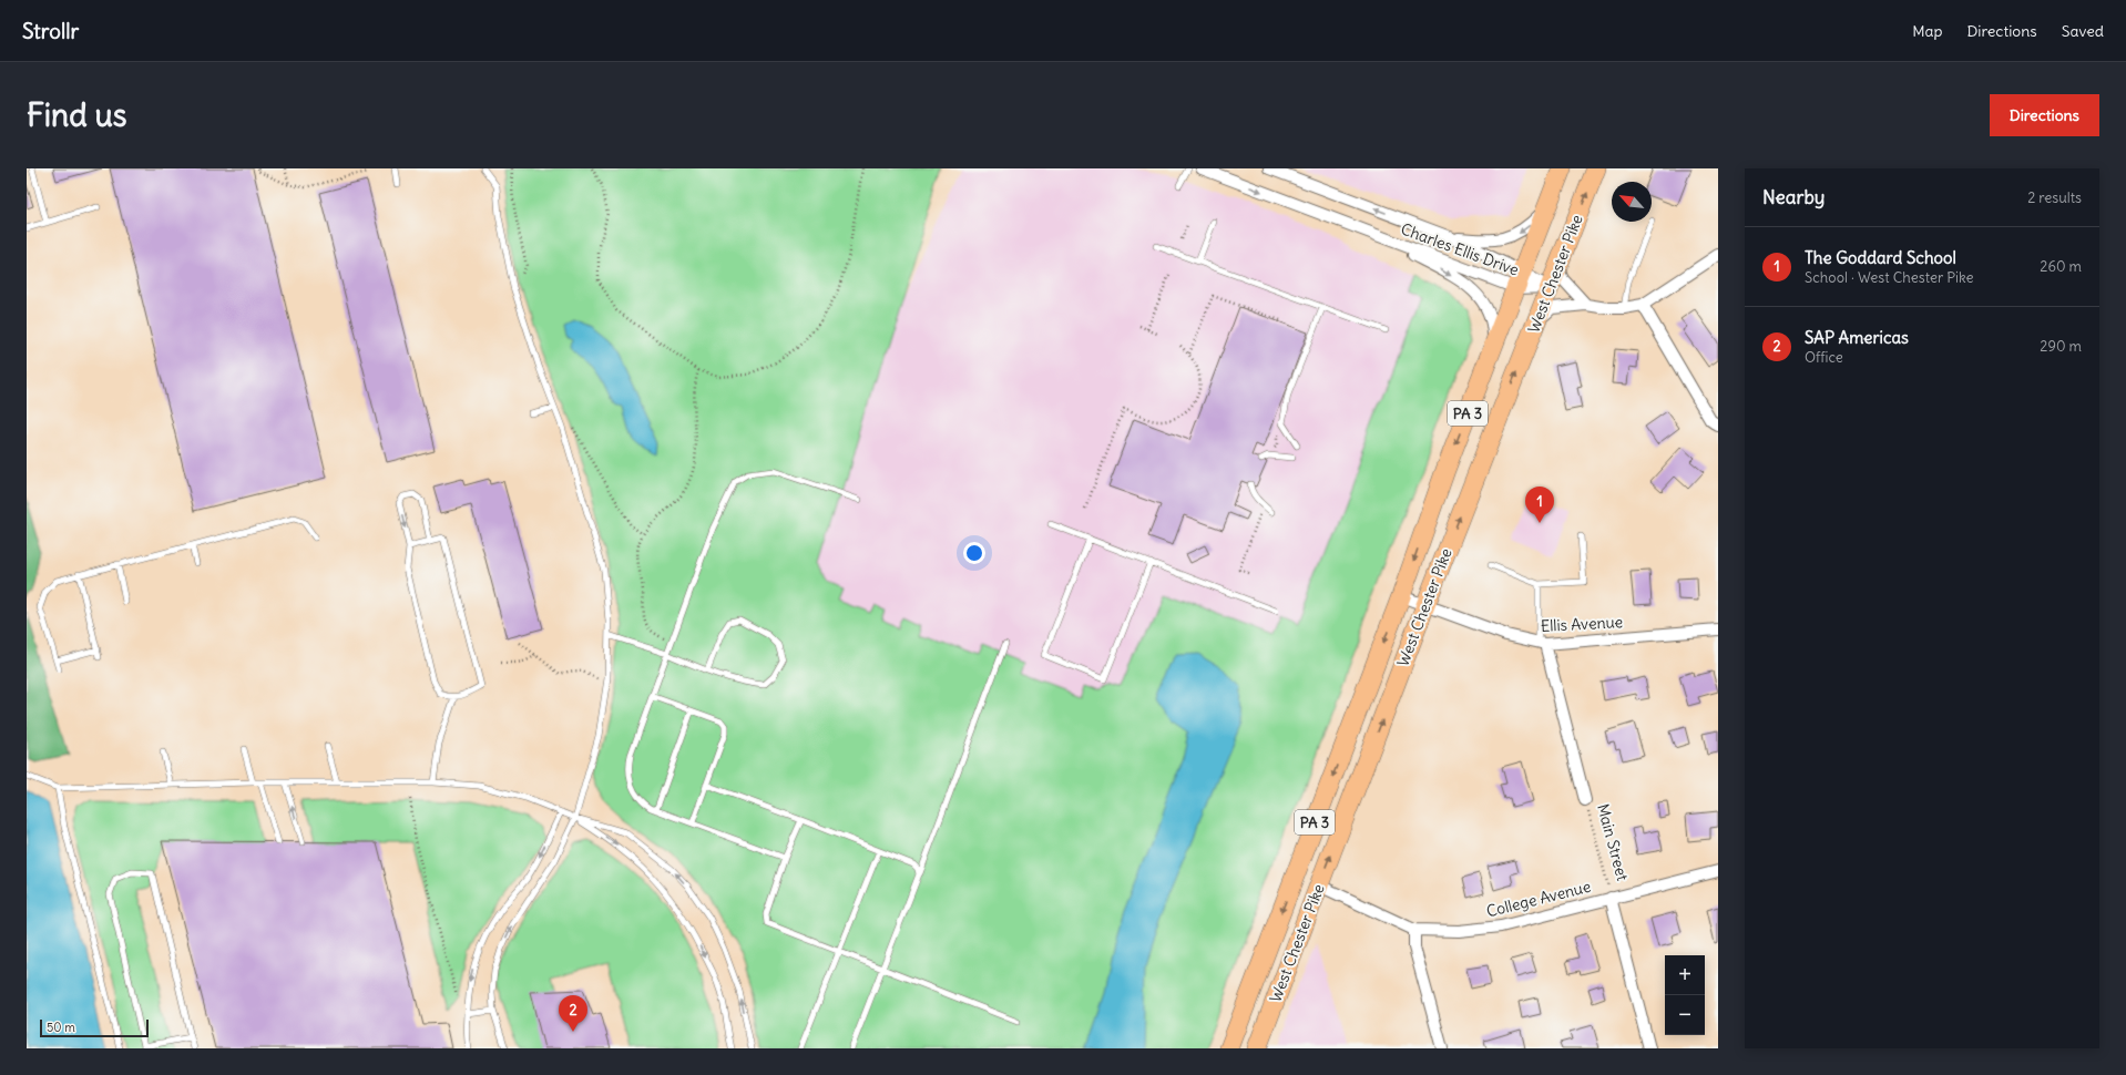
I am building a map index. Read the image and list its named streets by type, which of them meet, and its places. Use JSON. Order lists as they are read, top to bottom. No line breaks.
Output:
{"streets":{"highway":["West Chester Pike","PA 3"],"street":["Charles Ellis Drive","Ellis Avenue","Main Street","College Avenue"]},"crossings":[["Charles Ellis Drive","West Chester Pike"],["West Chester Pike","Ellis Avenue"],["West Chester Pike","College Avenue"],["Ellis Avenue","Main Street"],["Main Street","College Avenue"]],"scale_bar":"50 m","north":"top left","page":{"header":"Strollr","nav":["Map","Directions","Saved"],"buttons":"Directions","title":"Find us","heading":["Nearby","2 results"],"list":[{"mark":"1","name":"The Goddard School","note":"School · West Chester Pike","value":"260 m"},{"mark":"2","name":"SAP Americas","note":"Office","value":"290 m"}],"pins":["1","2"],"map_buttons":["+","−"],"scale":"50 m"}}
